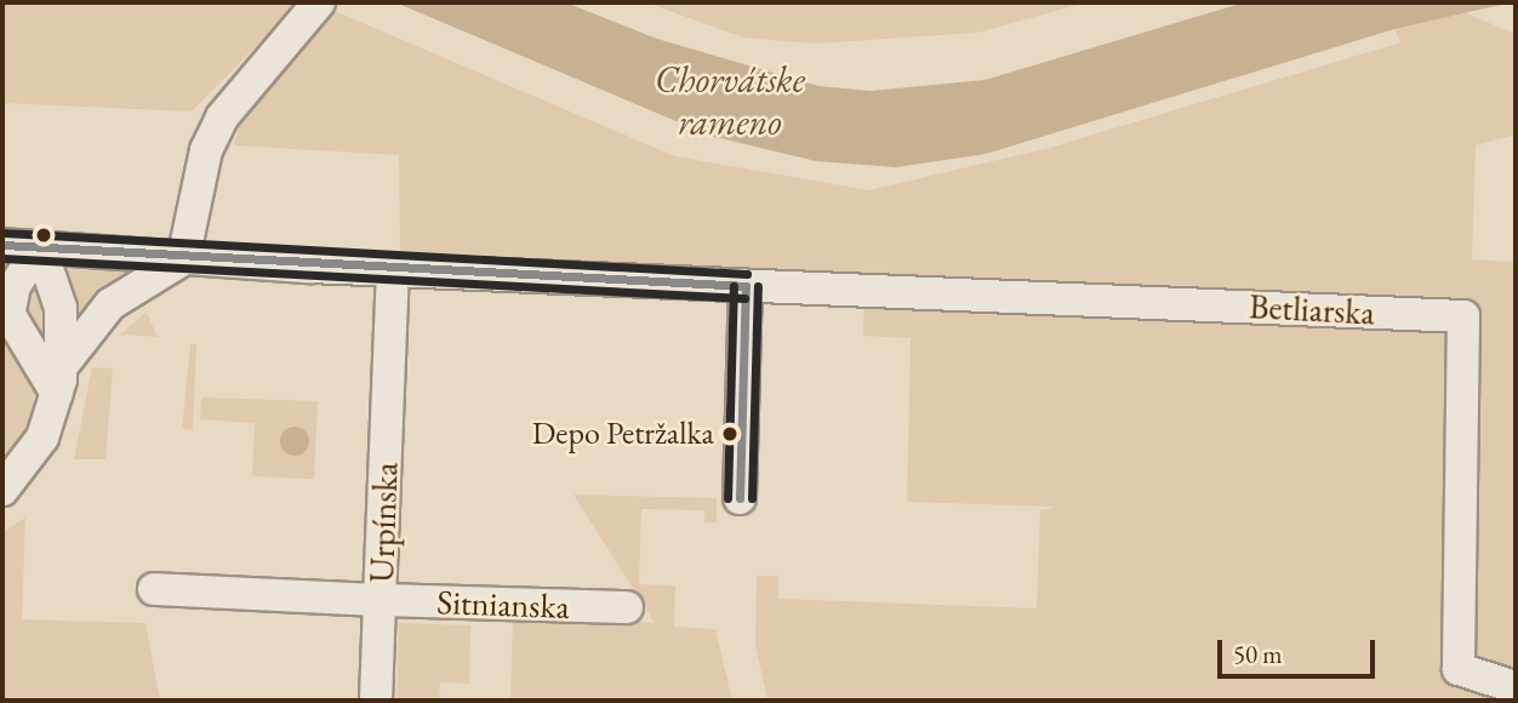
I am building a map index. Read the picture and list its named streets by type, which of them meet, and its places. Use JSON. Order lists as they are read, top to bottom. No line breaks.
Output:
{"streets":{"street":["Betliarska","Urpínska","Sitnianska"]},"crossings":[["Betliarska","Urpínska"],["Urpínska","Sitnianska"]],"water":["Chorvátske rameno"],"places":["Depo Petržalka"],"scale_bar":"50 m"}
